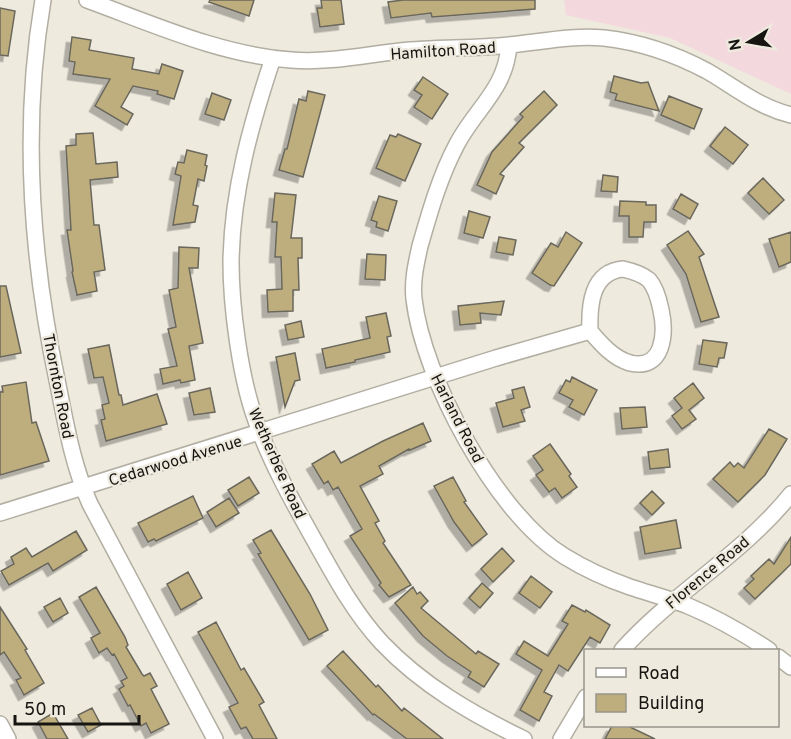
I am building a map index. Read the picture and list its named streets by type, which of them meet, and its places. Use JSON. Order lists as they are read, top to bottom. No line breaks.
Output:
{"streets":{"street":["Hamilton Road","Thornton Road","Harland Road","Cedarwood Avenue","Wetherbee Road","Florence Road"]},"crossings":[["Hamilton Road","Harland Road"],["Hamilton Road","Wetherbee Road"],["Thornton Road","Cedarwood Avenue"],["Harland Road","Cedarwood Avenue"],["Harland Road","Florence Road"],["Cedarwood Avenue","Wetherbee Road"]],"legend":["Road","Building"],"scale_bar":"50 m","north":"left"}
